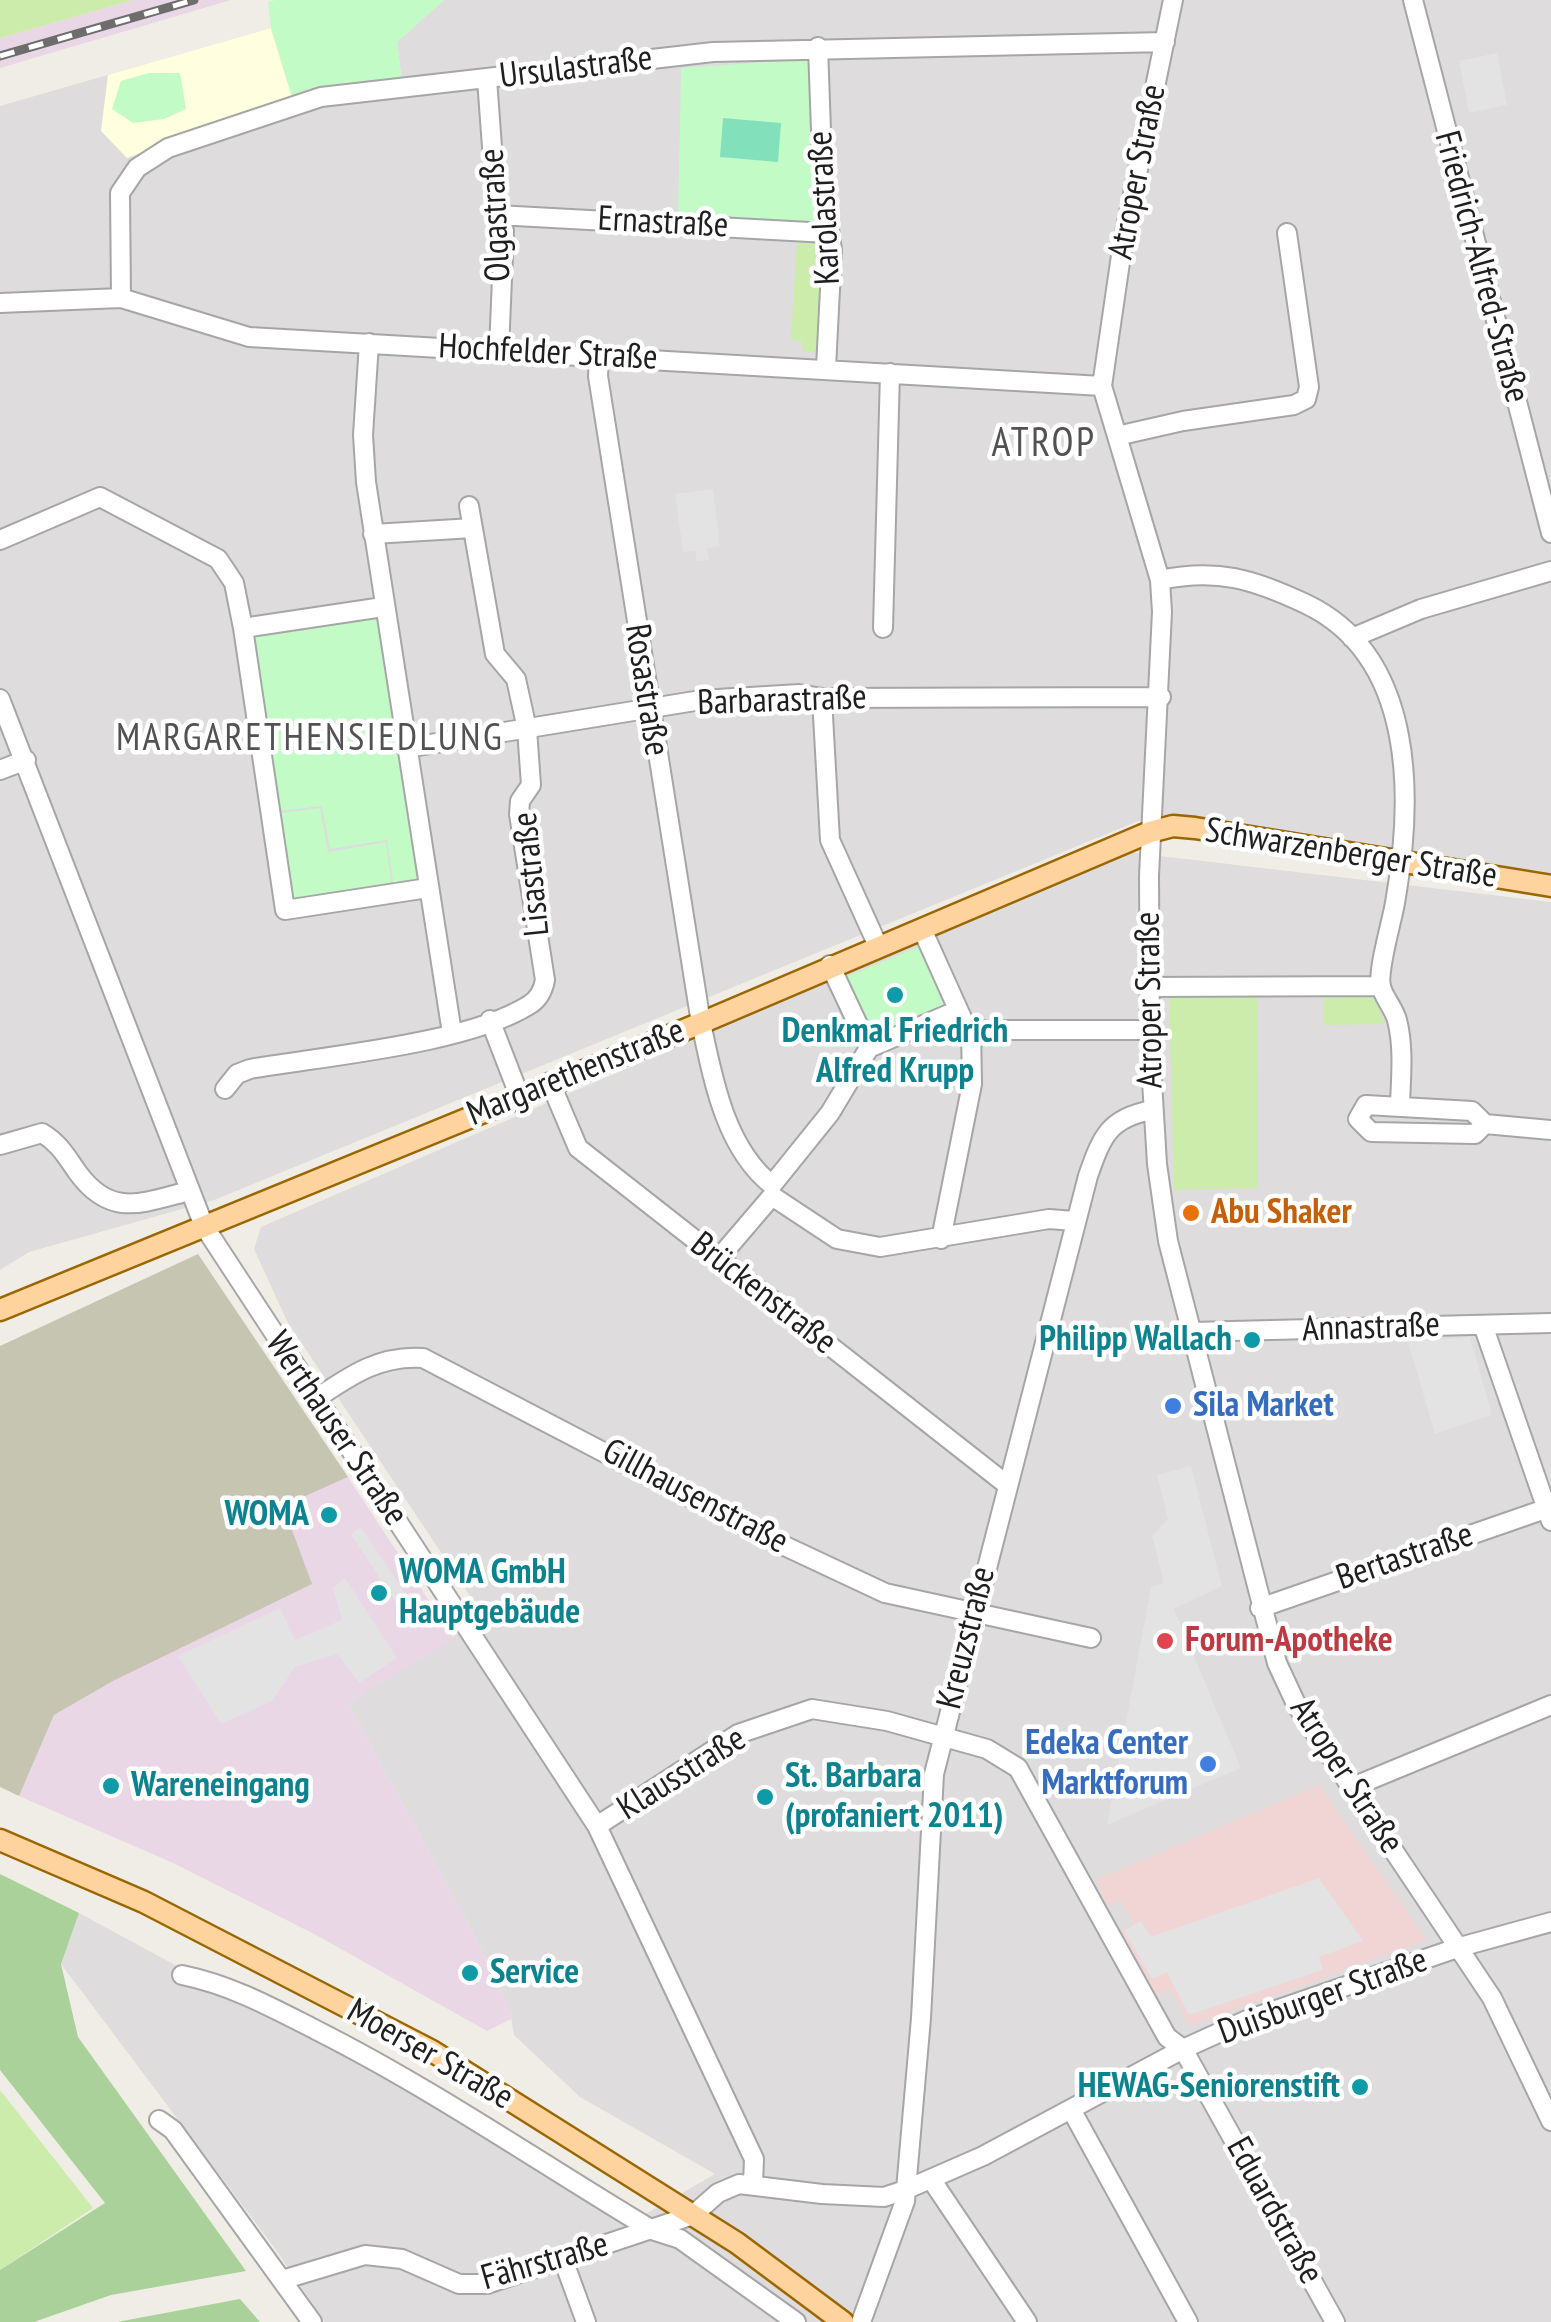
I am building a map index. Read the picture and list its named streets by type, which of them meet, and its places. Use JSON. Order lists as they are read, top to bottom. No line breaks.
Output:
{"streets":{"main road":["Schwarzenberger Straße","Margarethenstraße","Moerser Straße"],"street":["Ursulastraße","Atroper Straße","Karolastraße","Olgastraße","Ernastraße","Friedrich-Alfred-Straße","Hochfelder Straße","Rosastraße","Barbarastraße","Lisastraße","Brückenstraße","Annastraße","Werthauser Straße","Gillhausenstraße","Bertastraße","Kreuzstraße","Klausstraße","Duisburger Straße","Eduardstraße","Fährstraße"]},"crossings":[["Ursulastraße","Atroper Straße"],["Ursulastraße","Karolastraße"],["Ursulastraße","Olgastraße"],["Ursulastraße","Hochfelder Straße"],["Atroper Straße","Hochfelder Straße"],["Atroper Straße","Barbarastraße"],["Atroper Straße","Schwarzenberger Straße"],["Atroper Straße","Margarethenstraße"],["Atroper Straße","Annastraße"],["Atroper Straße","Bertastraße"],["Atroper Straße","Kreuzstraße"],["Atroper Straße","Duisburger Straße"],["Karolastraße","Ernastraße"],["Karolastraße","Hochfelder Straße"],["Olgastraße","Ernastraße"],["Olgastraße","Hochfelder Straße"],["Hochfelder Straße","Rosastraße"],["Rosastraße","Barbarastraße"],["Rosastraße","Margarethenstraße"],["Rosastraße","Kreuzstraße"],["Barbarastraße","Lisastraße"],["Schwarzenberger Straße","Margarethenstraße"],["Margarethenstraße","Brückenstraße"],["Margarethenstraße","Werthauser Straße"],["Brückenstraße","Kreuzstraße"],["Werthauser Straße","Gillhausenstraße"],["Werthauser Straße","Klausstraße"],["Werthauser Straße","Duisburger Straße"],["Gillhausenstraße","Kreuzstraße"],["Kreuzstraße","Klausstraße"],["Kreuzstraße","Duisburger Straße"],["Klausstraße","Duisburger Straße"],["Klausstraße","Eduardstraße"],["Duisburger Straße","Eduardstraße"],["Moerser Straße","Fährstraße"]],"districts":["ATROP","MARGARETHENSIEDLUNG"],"places":["Denkmal Friedrich Alfred Krupp","Abu Shaker","Philipp Wallach","Sila Market","WOMA","WOMA GmbH Hauptgebäude","Forum-Apotheke","Edeka Center Marktforum","Wareneingang","St. Barbara (profaniert 2011)","Service","HEWAG-Seniorenstift"]}
